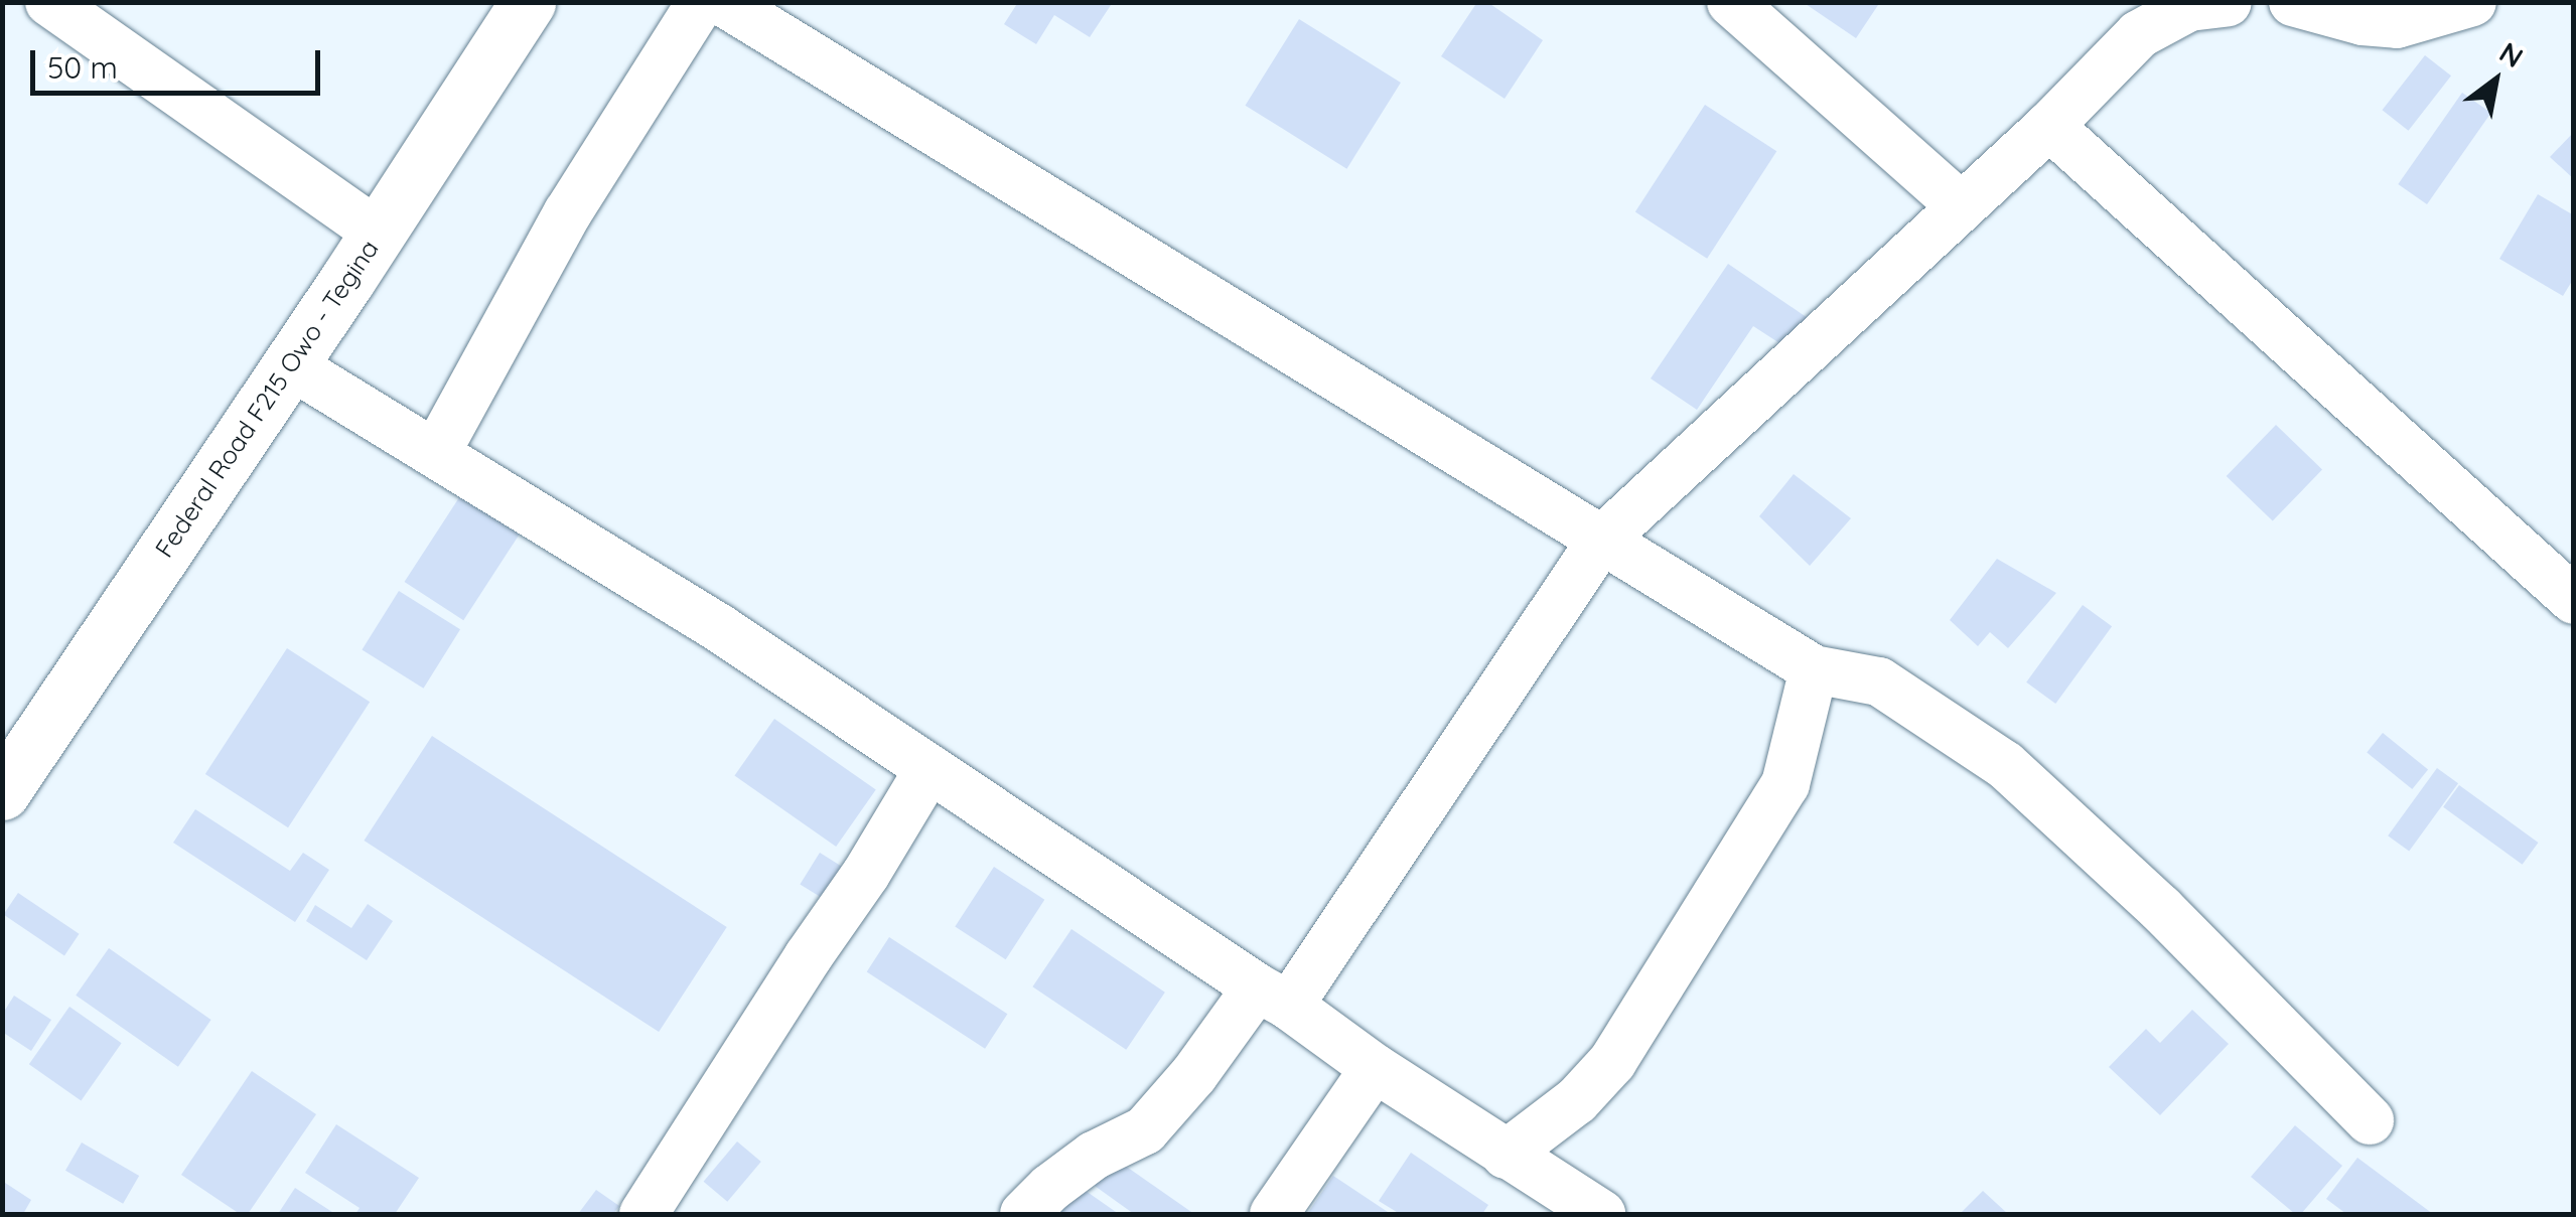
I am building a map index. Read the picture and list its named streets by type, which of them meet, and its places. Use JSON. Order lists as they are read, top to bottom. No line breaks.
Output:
{"streets":{"main road":["Federal Road F215 Owo - Tegina"]},"scale_bar":"50 m","north":"top right"}
